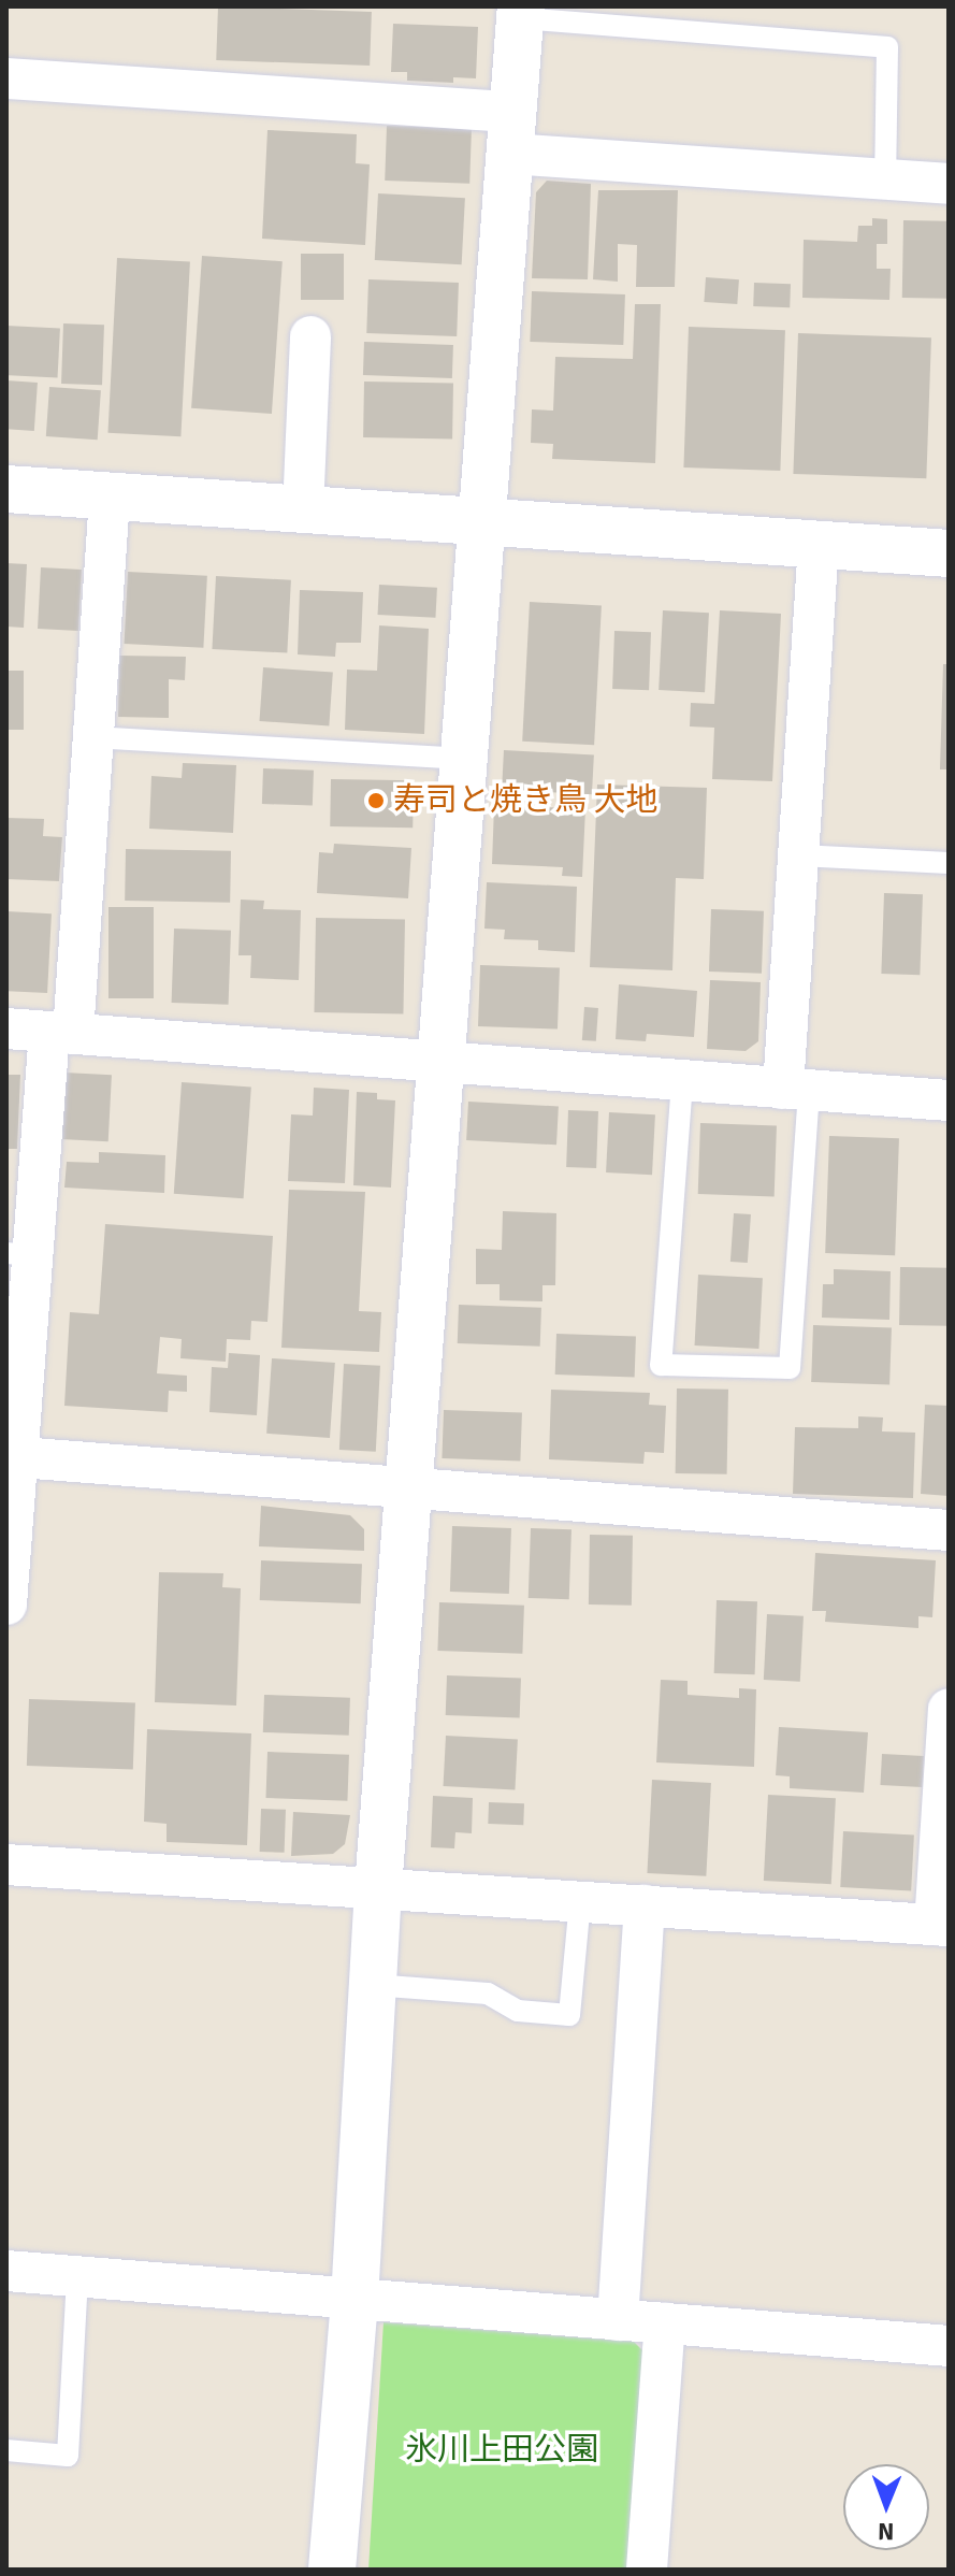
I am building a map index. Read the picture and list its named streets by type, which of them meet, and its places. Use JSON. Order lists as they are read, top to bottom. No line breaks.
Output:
{"parks":["氷川上田公園"],"places":["寿司と焼き鳥 大地"],"north":"bottom"}
